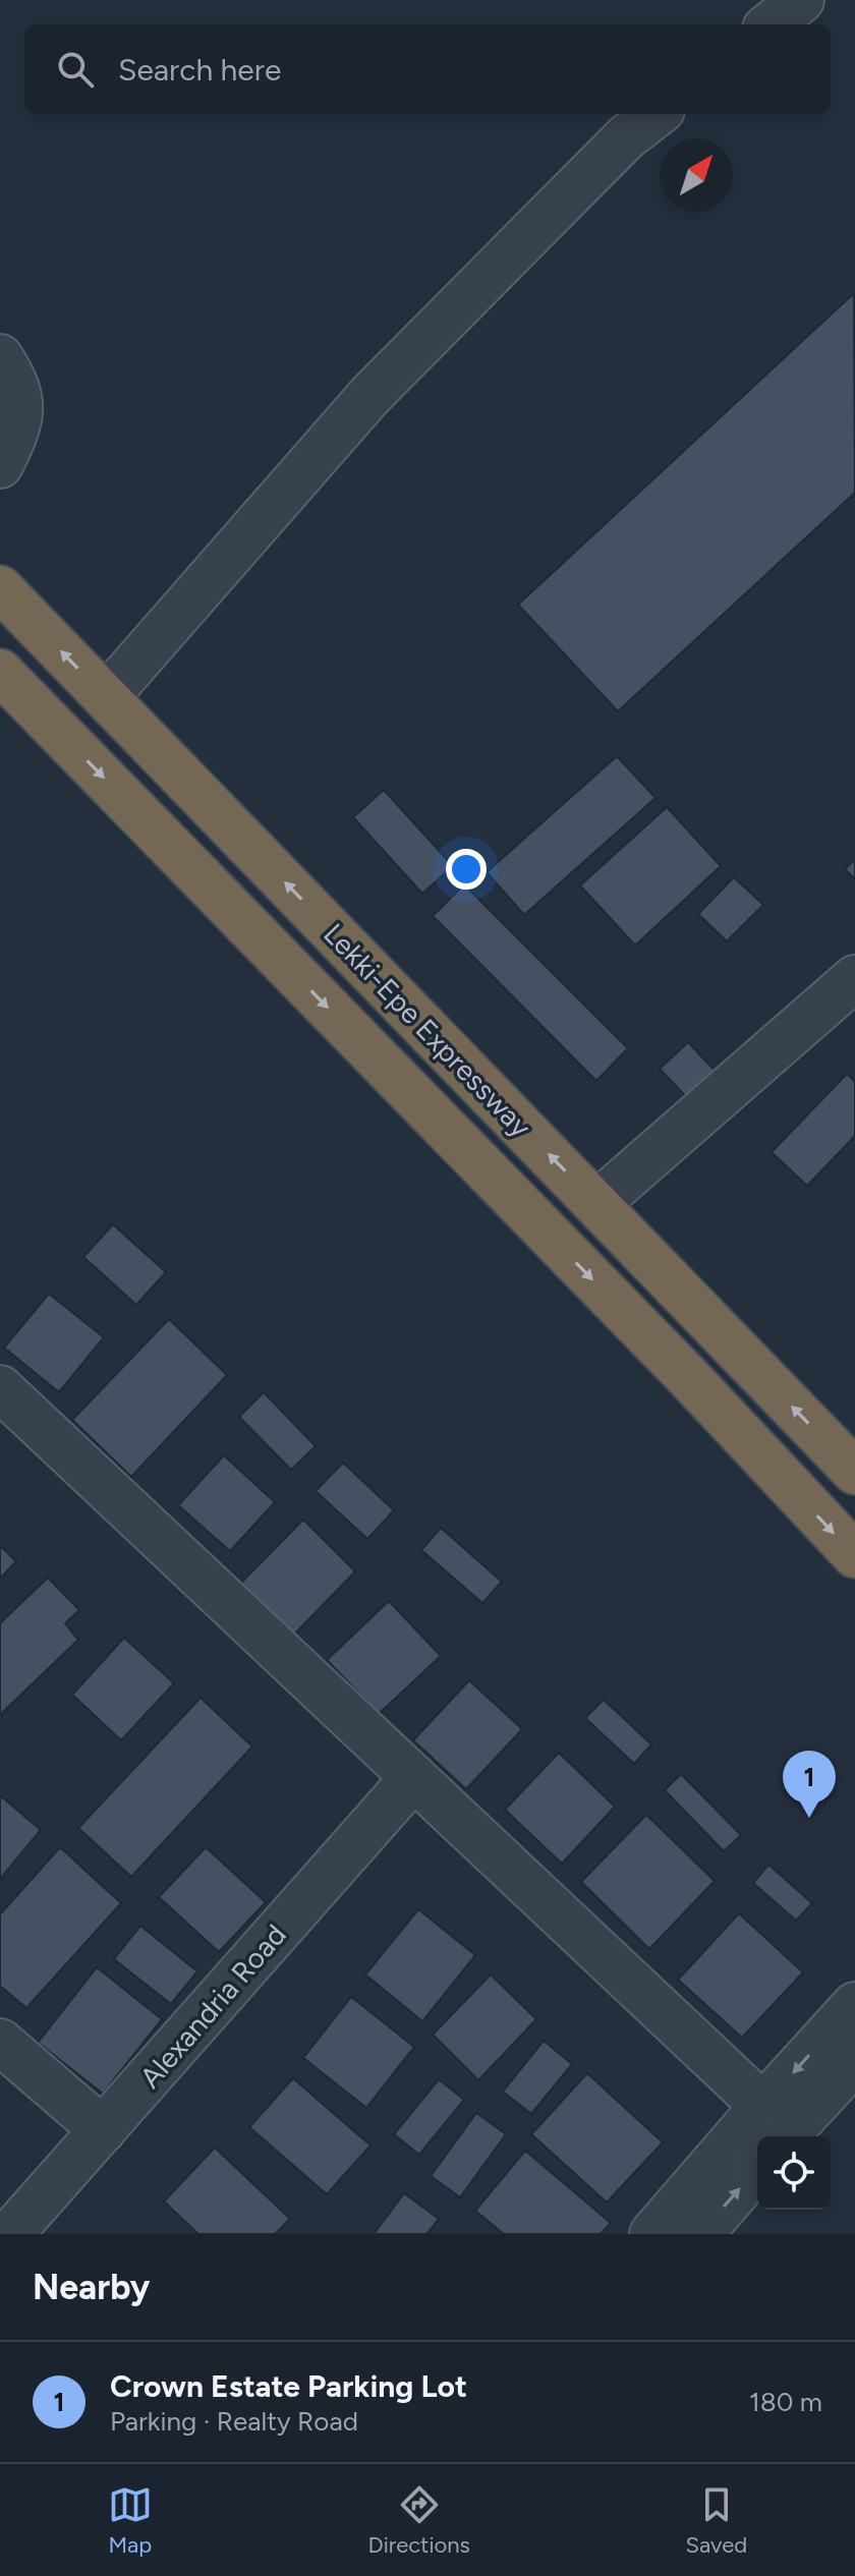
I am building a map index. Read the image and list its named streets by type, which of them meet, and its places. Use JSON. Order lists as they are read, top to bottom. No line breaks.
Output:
{"streets":{"highway":["Lekki-Epe Expressway"],"street":["Alexandria Road"]},"north":"top right","page":{"search":"Search here","pins":"1","heading":"Nearby","list":[{"mark":"1","name":"Crown Estate Parking Lot","note":"Parking · Realty Road","value":"180 m"}],"nav":["Map","Directions","Saved"]}}
